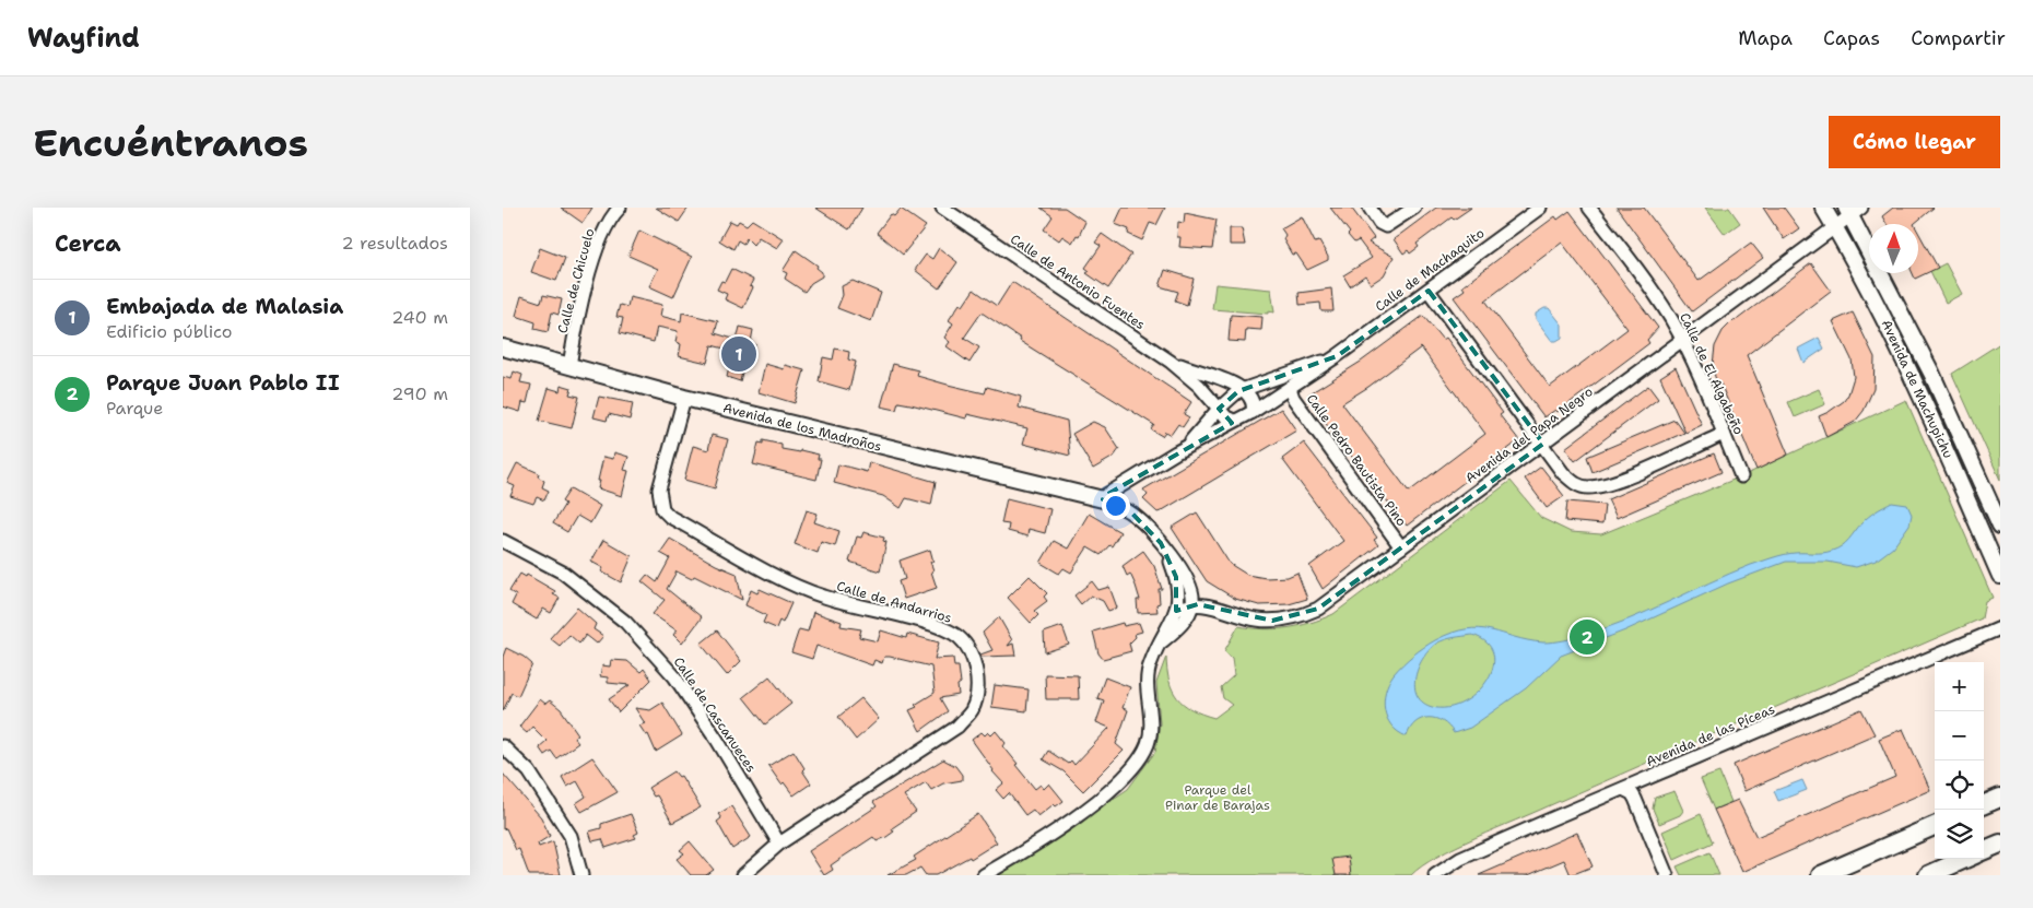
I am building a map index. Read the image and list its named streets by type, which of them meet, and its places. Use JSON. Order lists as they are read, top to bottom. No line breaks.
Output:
{"streets":{"street":["Calle de Machaquito","Calle de Chicuelo","Calle de Antonio Fuentes","Calle de El Algabeño","Avenida de Machupichu","Avenida de los Madroños","Avenida del Papa Negro","Calle Pedro Bautista Pino","Calle de Andarrios","Calle de Cascanueces","Avenida de las Píceas"]},"crossings":[["Calle de Machaquito","Calle de Antonio Fuentes"],["Calle de Machaquito","Avenida de los Madroños"],["Calle de Machaquito","Calle Pedro Bautista Pino"],["Calle de Chicuelo","Avenida de los Madroños"],["Calle de El Algabeño","Avenida del Papa Negro"],["Avenida de Machupichu","Avenida del Papa Negro"],["Avenida de los Madroños","Calle de Andarrios"],["Avenida del Papa Negro","Calle Pedro Bautista Pino"],["Calle de Andarrios","Calle de Cascanueces"]],"parks":["Parque del Pinar de Barajas"],"north":"top","page":{"header":"Wayfind","nav":["Mapa","Capas","Compartir"],"buttons":"Cómo llegar","title":"Encuéntranos","heading":["Cerca","2 resultados"],"list":[{"mark":"1","name":"Embajada de Malasia","note":"Edificio público","value":"240 m"},{"mark":"2","name":"Parque Juan Pablo II","note":"Parque","value":"290 m"}],"pins":["1","2"],"map_buttons":["+","−"]}}
